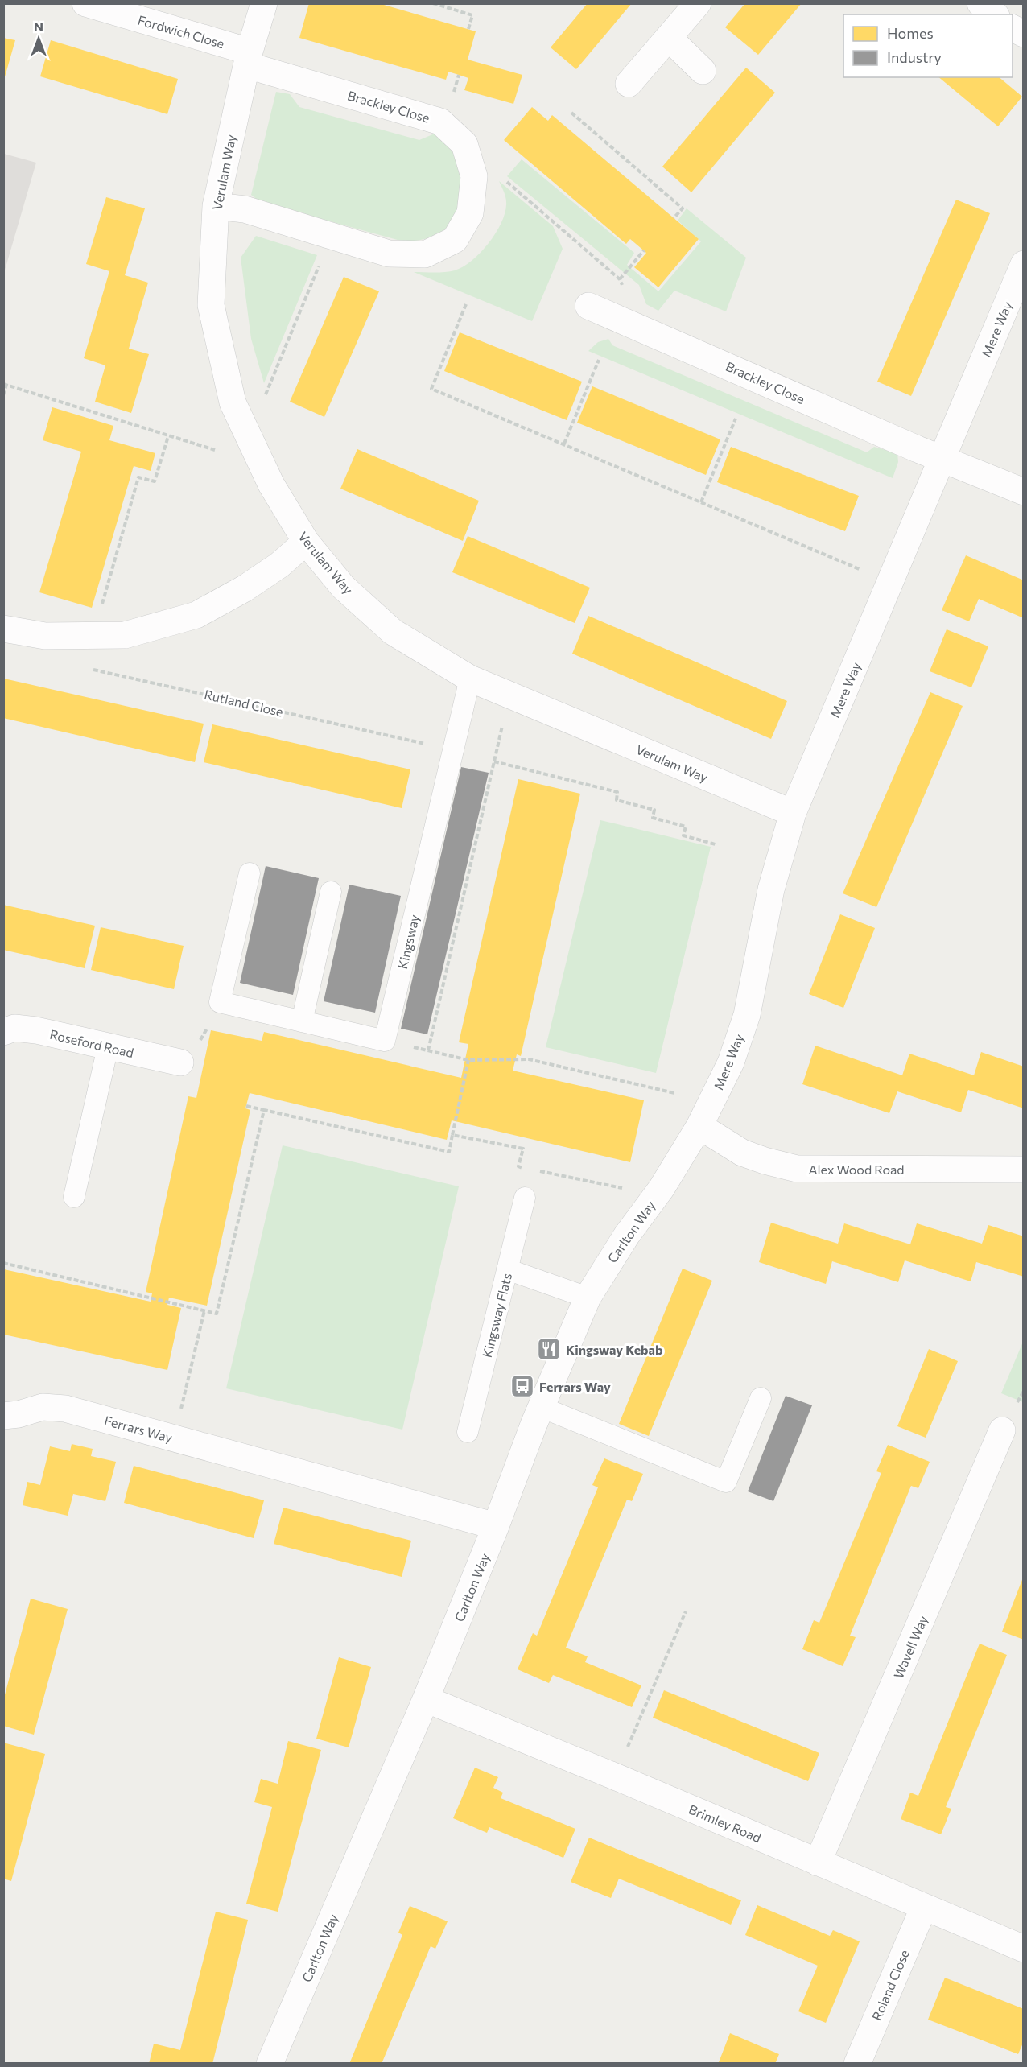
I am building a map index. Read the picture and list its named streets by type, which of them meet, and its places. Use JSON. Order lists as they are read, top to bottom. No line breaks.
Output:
{"streets":{"street":["Fordwich Close","Brackley Close","Verulam Way","Mere Way","Roseford Road","Alex Wood Road","Carlton Way","Ferrars Way","Wavell Way","Brimley Road","Roland Close"],"lane":["Kingsway","Kingsway Flats"],"path":["Rutland Close"]},"crossings":[["Fordwich Close","Brackley Close"],["Fordwich Close","Verulam Way"],["Brackley Close","Verulam Way"],["Brackley Close","Mere Way"],["Verulam Way","Mere Way"],["Verulam Way","Kingsway"],["Mere Way","Alex Wood Road"],["Mere Way","Carlton Way"],["Rutland Close","Kingsway"],["Alex Wood Road","Carlton Way"],["Carlton Way","Ferrars Way"],["Carlton Way","Brimley Road"],["Wavell Way","Brimley Road"],["Brimley Road","Roland Close"]],"places":{"restaurant":["Kingsway Kebab"],"bus stop":["Ferrars Way"]},"legend":["Homes","Industry"],"north":"top"}
